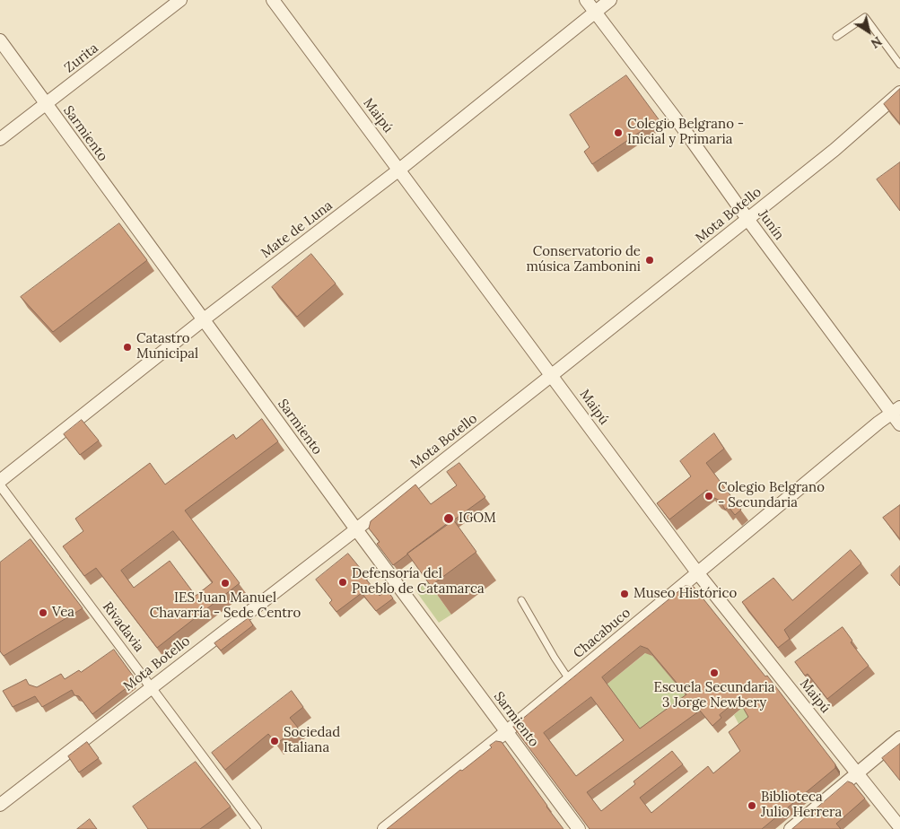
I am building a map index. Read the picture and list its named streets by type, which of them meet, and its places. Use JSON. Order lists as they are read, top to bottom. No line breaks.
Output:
{"streets":{"street":["Zurita","Maipú","Sarmiento","Mota Botello","Junín","Mate de Luna","Rivadavia","Chacabuco"]},"crossings":[["Zurita","Sarmiento"],["Maipú","Mota Botello"],["Maipú","Mate de Luna"],["Maipú","Chacabuco"],["Sarmiento","Mota Botello"],["Sarmiento","Mate de Luna"],["Sarmiento","Chacabuco"],["Mota Botello","Junín"],["Mota Botello","Rivadavia"],["Junín","Mate de Luna"],["Junín","Chacabuco"]],"places":["Colegio Belgrano - Inicial y Primaria","Conservatorio de música Zambonini","Catastro Municipal","Colegio Belgrano - Secundaria","IGOM","Defensoría del Pueblo de Catamarca","IES Juan Manuel Chavarría - Sede Centro","Museo Histórico","Vea","Escuela Secundaria 3 Jorge Newbery","Sociedad Italiana","Biblioteca Julio Herrera"],"north":"bottom right"}
